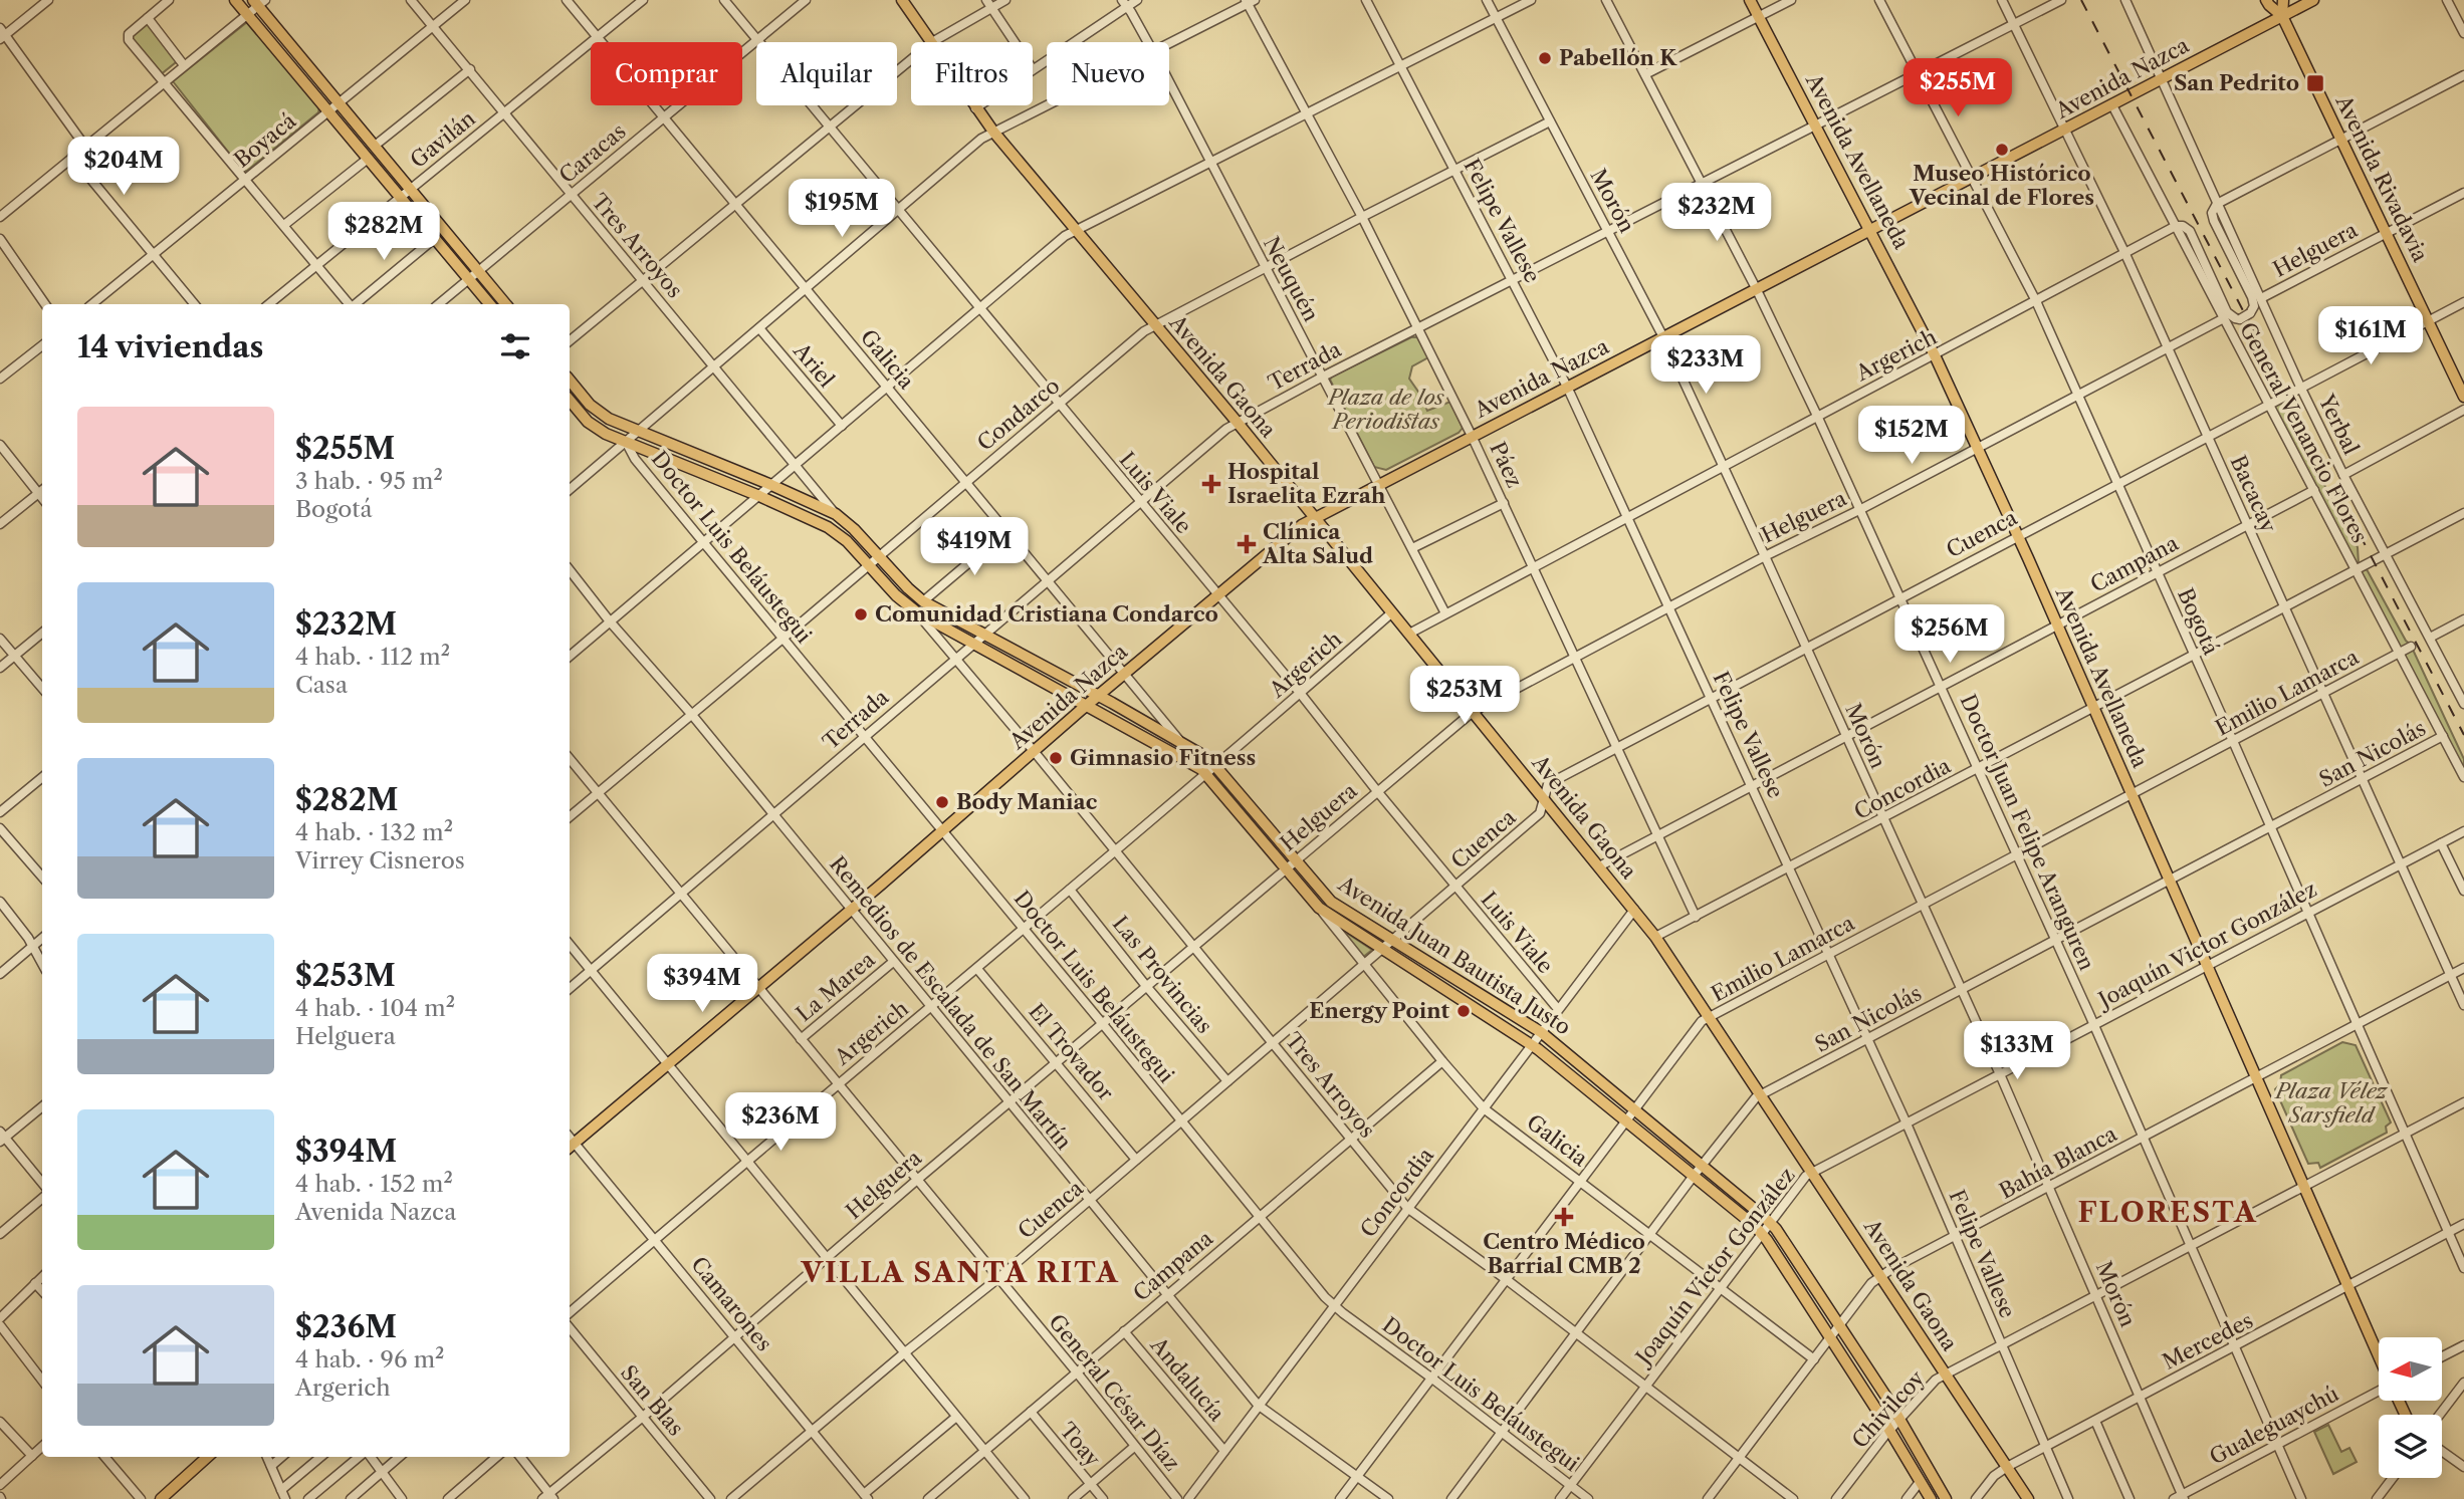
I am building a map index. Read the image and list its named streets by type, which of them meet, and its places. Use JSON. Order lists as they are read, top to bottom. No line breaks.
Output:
{"streets":{"main road":["Avenida Nazca","Avenida Avellaneda","Avenida Rivadavia","Avenida Gaona","Avenida Juan Bautista Justo"],"street":["Gavilán","Boyacá","Caracas","Morón","Felipe Vallese","Tres Arroyos","Helguera","Neuquén","Argerich","Galicia","Ariel","Terrada","Condarco","Yerbal","General Venancio Flores","Páez","Luis Viale","Bacacay","Cuenca","Doctor Luis Beláustegui","Campana","Bogotá","Emilio Lamarca","San Nicolás","Concordia","Doctor Juan Felipe Aranguren","Joaquín Victor González","Las Provincias","La Marea","Remedios de Escalada de San Martín","El Trovador","Bahía Blanca","Camarones","Mercedes","Andalucía","General César Díaz","San Blas","Chivilcoy","Gualeguaychú","Toay"]},"crossings":[["Avenida Nazca","Avenida Avellaneda"],["Avenida Nazca","Avenida Rivadavia"],["Avenida Nazca","Morón"],["Avenida Nazca","Felipe Vallese"],["Avenida Nazca","Tres Arroyos"],["Avenida Nazca","Neuquén"],["Avenida Nazca","Galicia"],["Avenida Nazca","Avenida Gaona"],["Avenida Nazca","Yerbal"],["Avenida Nazca","General Venancio Flores"],["Avenida Nazca","Páez"],["Avenida Nazca","Luis Viale"],["Avenida Nazca","Bacacay"],["Avenida Nazca","Doctor Luis Beláustegui"],["Avenida Nazca","Bogotá"],["Avenida Nazca","Doctor Juan Felipe Aranguren"],["Avenida Nazca","Avenida Juan Bautista Justo"],["Avenida Nazca","Remedios de Escalada de San Martín"],["Avenida Nazca","Camarones"],["Avenida Nazca","General César Díaz"],["Gavilán","Tres Arroyos"],["Gavilán","Galicia"],["Boyacá","Tres Arroyos"],["Caracas","Tres Arroyos"],["Caracas","Galicia"],["Caracas","Luis Viale"],["Avenida Avellaneda","Helguera"],["Avenida Avellaneda","Argerich"],["Avenida Avellaneda","Terrada"],["Avenida Avellaneda","Cuenca"],["Avenida Avellaneda","Campana"],["Avenida Avellaneda","Emilio Lamarca"],["Avenida Avellaneda","San Nicolás"],["Avenida Avellaneda","Concordia"],["Avenida Avellaneda","Joaquín Victor González"],["Avenida Avellaneda","Bahía Blanca"],["Avenida Avellaneda","Mercedes"],["Avenida Avellaneda","Chivilcoy"],["Avenida Rivadavia","Helguera"],["Avenida Rivadavia","Cuenca"],["Morón","Helguera"],["Morón","Argerich"],["Morón","Terrada"],["Morón","Condarco"],["Morón","Cuenca"],["Morón","Campana"],["Morón","Emilio Lamarca"],["Morón","San Nicolás"],["Morón","Concordia"],["Morón","Joaquín Victor González"],["Morón","Bahía Blanca"],["Morón","Mercedes"],["Morón","Chivilcoy"],["Morón","Gualeguaychú"],["Felipe Vallese","Helguera"],["Felipe Vallese","Argerich"],["Felipe Vallese","Terrada"],["Felipe Vallese","Condarco"],["Felipe Vallese","Cuenca"],["Felipe Vallese","Campana"],["Felipe Vallese","Emilio Lamarca"],["Felipe Vallese","San Nicolás"],["Felipe Vallese","Concordia"],["Felipe Vallese","Joaquín Victor González"],["Felipe Vallese","Bahía Blanca"],["Felipe Vallese","Mercedes"],["Felipe Vallese","Chivilcoy"],["Tres Arroyos","Helguera"],["Tres Arroyos","Argerich"],["Tres Arroyos","Terrada"],["Tres Arroyos","Cuenca"],["Tres Arroyos","Campana"],["Tres Arroyos","Emilio Lamarca"],["Tres Arroyos","San Nicolás"],["Tres Arroyos","Concordia"],["Tres Arroyos","Joaquín Victor González"],["Tres Arroyos","Avenida Juan Bautista Justo"],["Tres Arroyos","Bahía Blanca"],["Helguera","Avenida Gaona"],["Helguera","Yerbal"],["Helguera","General Venancio Flores"],["Helguera","Páez"],["Helguera","Luis Viale"],["Helguera","Bacacay"],["Helguera","Doctor Luis Beláustegui"],["Helguera","Bogotá"],["Helguera","Doctor Juan Felipe Aranguren"],["Helguera","Avenida Juan Bautista Justo"],["Helguera","Las Provincias"],["Helguera","Remedios de Escalada de San Martín"],["Helguera","El Trovador"],["Helguera","Camarones"],["Helguera","General César Díaz"],["Helguera","San Blas"],["Neuquén","Argerich"],["Neuquén","Terrada"],["Neuquén","Condarco"],["Argerich","Avenida Gaona"],["Argerich","General Venancio Flores"],["Argerich","Páez"],["Argerich","Luis Viale"],["Argerich","Bacacay"],["Argerich","Doctor Luis Beláustegui"],["Argerich","Bogotá"],["Argerich","Doctor Juan Felipe Aranguren"],["Argerich","Avenida Juan Bautista Justo"],["Argerich","Las Provincias"],["Argerich","Remedios de Escalada de San Martín"],["Argerich","El Trovador"],["Argerich","Camarones"],["Argerich","General César Díaz"],["Galicia","Terrada"],["Galicia","Condarco"],["Galicia","Cuenca"],["Galicia","Campana"],["Galicia","Emilio Lamarca"],["Galicia","San Nicolás"],["Galicia","Concordia"],["Galicia","Joaquín Victor González"],["Galicia","Avenida Juan Bautista Justo"],["Galicia","Bahía Blanca"],["Terrada","Avenida Gaona"],["Terrada","Páez"],["Terrada","Luis Viale"],["Terrada","Bacacay"],["Terrada","Doctor Luis Beláustegui"],["Terrada","Bogotá"],["Terrada","Doctor Juan Felipe Aranguren"],["Terrada","Avenida Juan Bautista Justo"],["Terrada","Remedios de Escalada de San Martín"],["Terrada","General César Díaz"],["Avenida Gaona","Condarco"],["Avenida Gaona","Cuenca"],["Avenida Gaona","Campana"],["Avenida Gaona","Emilio Lamarca"],["Avenida Gaona","San Nicolás"],["Avenida Gaona","Concordia"],["Avenida Gaona","Joaquín Victor González"],["Avenida Gaona","Bahía Blanca"],["Avenida Gaona","Mercedes"],["Avenida Gaona","Chivilcoy"],["Condarco","Páez"],["Condarco","Luis Viale"],["Condarco","Doctor Luis Beláustegui"],["Condarco","Avenida Juan Bautista Justo"],["Condarco","Remedios de Escalada de San Martín"],["Condarco","General César Díaz"],["Yerbal","Cuenca"],["Yerbal","Concordia"],["General Venancio Flores","Cuenca"],["General Venancio Flores","Campana"],["General Venancio Flores","Emilio Lamarca"],["General Venancio Flores","San Nicolás"],["General Venancio Flores","Concordia"],["Páez","Cuenca"],["Páez","Campana"],["Páez","Concordia"],["Luis Viale","Cuenca"],["Luis Viale","Concordia"],["Bacacay","Cuenca"],["Bacacay","Campana"],["Bacacay","Emilio Lamarca"],["Bacacay","San Nicolás"],["Bacacay","Concordia"],["Bacacay","Joaquín Victor González"],["Bacacay","Bahía Blanca"],["Cuenca","Doctor Luis Beláustegui"],["Cuenca","Bogotá"],["Cuenca","Doctor Juan Felipe Aranguren"],["Cuenca","Avenida Juan Bautista Justo"],["Cuenca","Las Provincias"],["Cuenca","Remedios de Escalada de San Martín"],["Cuenca","El Trovador"],["Cuenca","Camarones"],["Cuenca","General César Díaz"],["Doctor Luis Beláustegui","Campana"],["Doctor Luis Beláustegui","Emilio Lamarca"],["Doctor Luis Beláustegui","San Nicolás"],["Doctor Luis Beláustegui","Concordia"],["Doctor Luis Beláustegui","Joaquín Victor González"],["Doctor Luis Beláustegui","Avenida Juan Bautista Justo"],["Campana","Bogotá"],["Campana","Doctor Juan Felipe Aranguren"],["Campana","Remedios de Escalada de San Martín"],["Campana","Andalucía"],["Campana","General César Díaz"],["Campana","Toay"],["Bogotá","Emilio Lamarca"],["Bogotá","San Nicolás"],["Bogotá","Concordia"],["Bogotá","Joaquín Victor González"],["Bogotá","Bahía Blanca"],["Bogotá","Mercedes"],["Bogotá","Chivilcoy"],["Emilio Lamarca","Doctor Juan Felipe Aranguren"],["Emilio Lamarca","Avenida Juan Bautista Justo"],["Emilio Lamarca","Remedios de Escalada de San Martín"],["San Nicolás","Doctor Juan Felipe Aranguren"],["San Nicolás","Avenida Juan Bautista Justo"],["Concordia","Doctor Juan Felipe Aranguren"],["Concordia","Avenida Juan Bautista Justo"],["Concordia","Remedios de Escalada de San Martín"],["Concordia","Andalucía"],["Doctor Juan Felipe Aranguren","Joaquín Victor González"],["Doctor Juan Felipe Aranguren","Bahía Blanca"],["Doctor Juan Felipe Aranguren","Mercedes"],["Doctor Juan Felipe Aranguren","Chivilcoy"],["Doctor Juan Felipe Aranguren","Gualeguaychú"],["Joaquín Victor González","Avenida Juan Bautista Justo"],["Avenida Juan Bautista Justo","Bahía Blanca"],["Avenida Juan Bautista Justo","Chivilcoy"],["La Marea","Remedios de Escalada de San Martín"],["La Marea","General César Díaz"]],"districts":["FLORESTA","VILLA SANTA RITA"],"parks":["Plaza de los Periodistas","Plaza Vélez Sarsfield"],"places":{"other":["Pabellón K","Museo Histórico Vecinal de Flores","Comunidad Cristiana Condarco","Gimnasio Fitness","Body Maniac","Energy Point"],"transit":["San Pedrito"],"health":["Hospital Israelita Ezrah","Clínica Alta Salud","Centro Médico Barrial CMB 2"]},"north":"left","page":{"chip":["Comprar","Alquilar","Filtros","Nuevo"],"price":["$255M","$204M","$195M","$232M","$282M","$161M","$233M","$152M","$419M","$256M","$253M","$394M","$133M","$236M"],"heading":"14 viviendas","list":[{"name":"$255M","note":"3 hab. · 95 m² · Bogotá"},{"name":"$232M","note":"4 hab. · 112 m² · Casa"},{"name":"$282M","note":"4 hab. · 132 m² · Virrey Cisneros"},{"name":"$253M","note":"4 hab. · 104 m² · Helguera"},{"name":"$394M","note":"4 hab. · 152 m² · Avenida Nazca"},{"name":"$236M","note":"4 hab. · 96 m² · Argerich"}]}}
